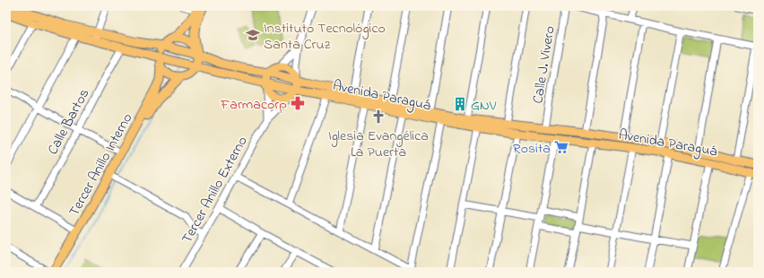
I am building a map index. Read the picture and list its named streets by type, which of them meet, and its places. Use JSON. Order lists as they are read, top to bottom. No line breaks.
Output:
{"streets":{"main road":["Avenida Paraguá","Tercer Anillo Interno"],"street":["Calle J. Vivero","Calle Bartos","Tercer Anillo Externo"]},"crossings":[["Calle J. Vivero","Avenida Paraguá"],["Avenida Paraguá","Calle Bartos"],["Avenida Paraguá","Tercer Anillo Interno"],["Avenida Paraguá","Tercer Anillo Externo"]],"places":{"school or university":["Instituto Tecnológico Santa Cruz"],"pharmacy":["Farmacorp"],"building":["GNV"],"church":["Iglesia Evangélica La Puerta"],"supermarket":["Rosita"]}}
